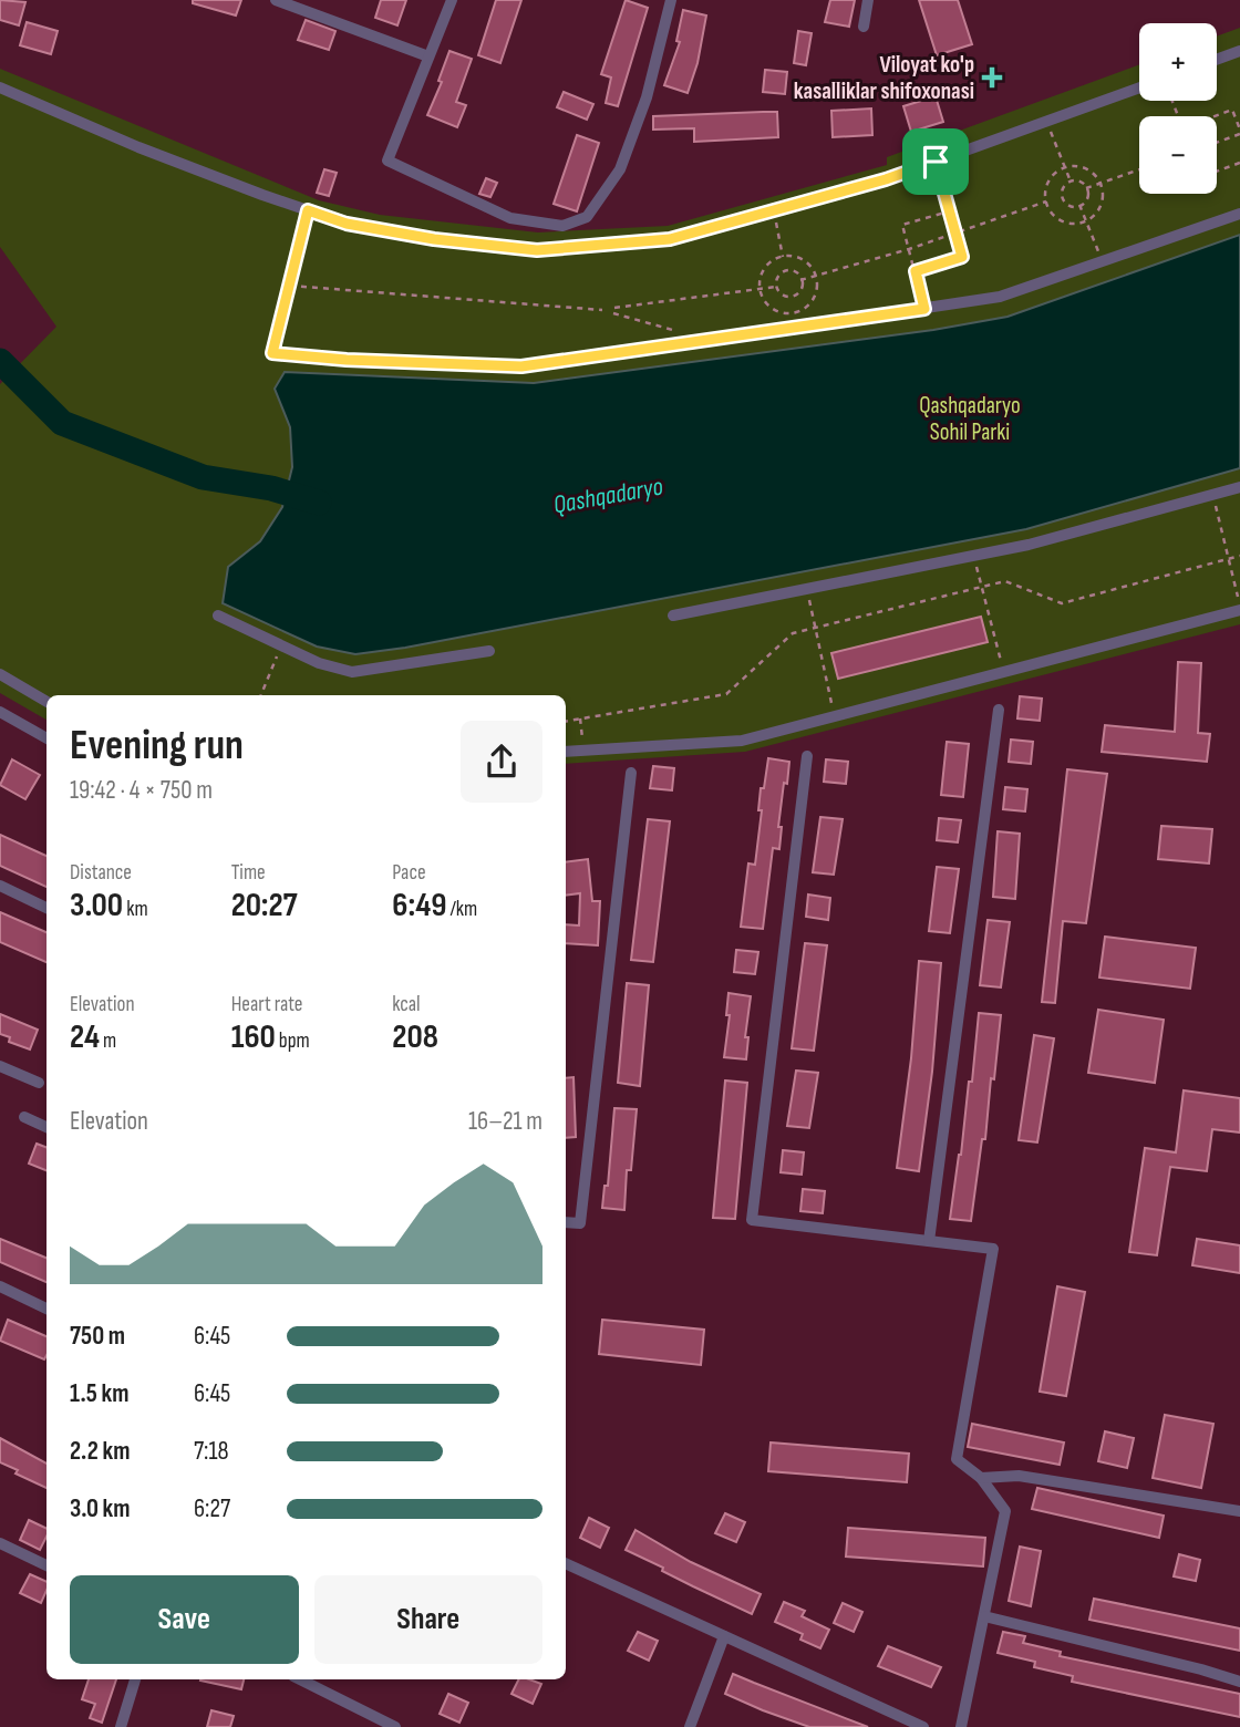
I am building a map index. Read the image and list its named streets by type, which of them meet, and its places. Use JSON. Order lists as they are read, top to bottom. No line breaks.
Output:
{"water":["Qashqadaryo"],"parks":["Qashqadaryo Sohil Parki"],"places":{"health":["Viloyat ko'p kasalliklar shifoxonasi"]},"page":{"map_buttons":["+","−"],"heading":["Evening run","19:42 · 4 × 750 m"],"stats":[["Distance","3.00 km"],["Time","20:27"],["Pace","6:49 /km"],["Elevation","24 m"],["Heart rate","160 bpm"],["kcal","208"]],"chart":["Elevation","16–21 m"],"list":[{"name":"750 m","note":"6:45"},{"name":"1.5 km","note":"6:45"},{"name":"2.2 km","note":"7:18"},{"name":"3.0 km","note":"6:27"}],"buttons":["Save","Share"]}}
